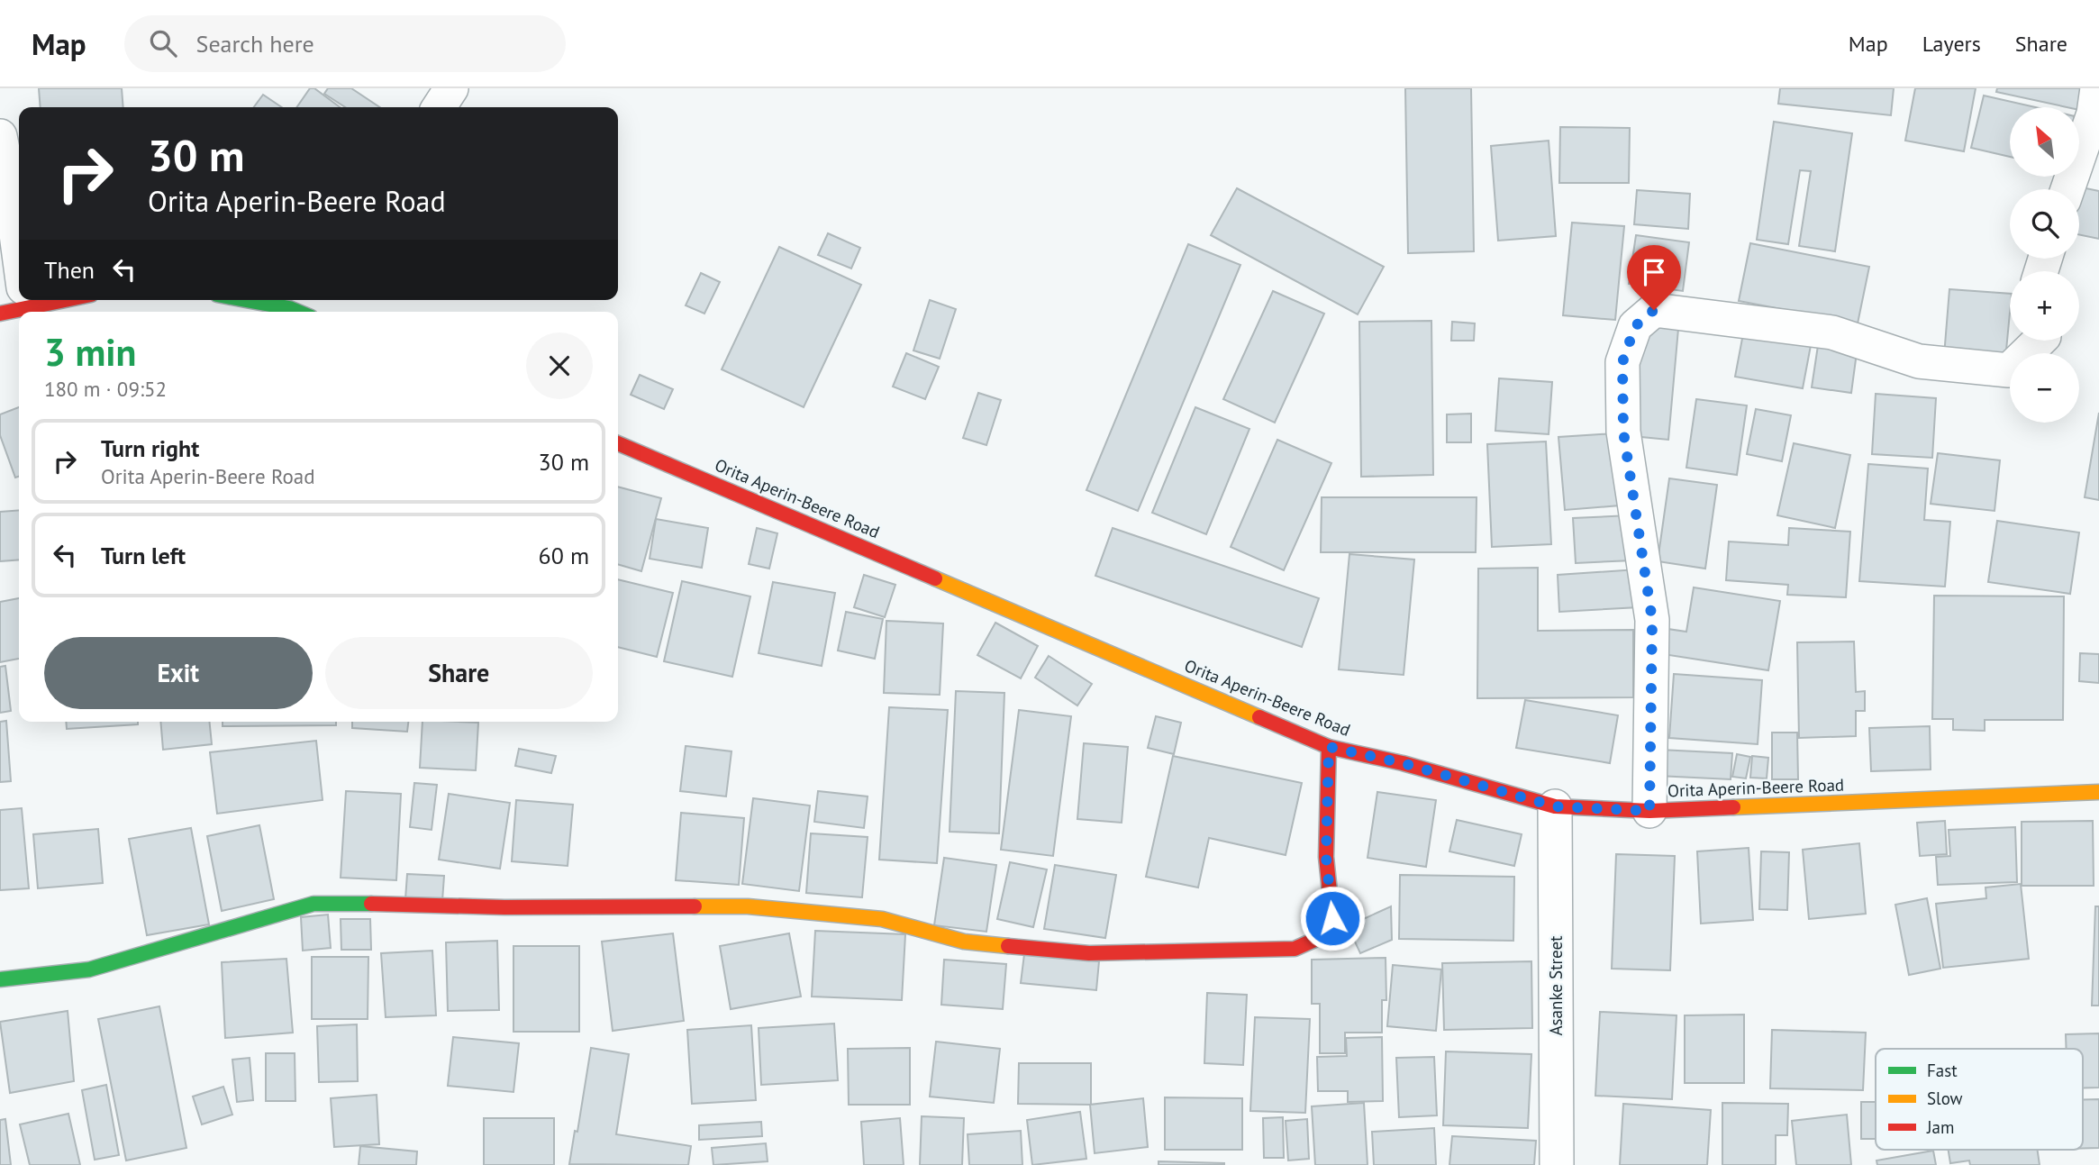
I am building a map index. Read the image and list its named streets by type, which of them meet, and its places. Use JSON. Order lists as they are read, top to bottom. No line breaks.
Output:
{"streets":{"main road":["Orita Aperin-Beere Road"],"street":["Asanke Street"]},"crossings":[["Orita Aperin-Beere Road","Asanke Street"]],"legend":["Fast","Slow","Jam"],"north":"top left","page":{"header":"Map","search":"Search here","nav":["Map","Layers","Share"],"map_buttons":["+","−"],"turn":["30 m","Orita Aperin-Beere Road"],"then":"Then","heading":["3 min","180 m · 09:52"],"list":[{"name":"Turn right","note":"Orita Aperin-Beere Road","value":"30 m"},{"name":"Turn left","value":"60 m"}],"buttons":["Exit","Share"]}}
